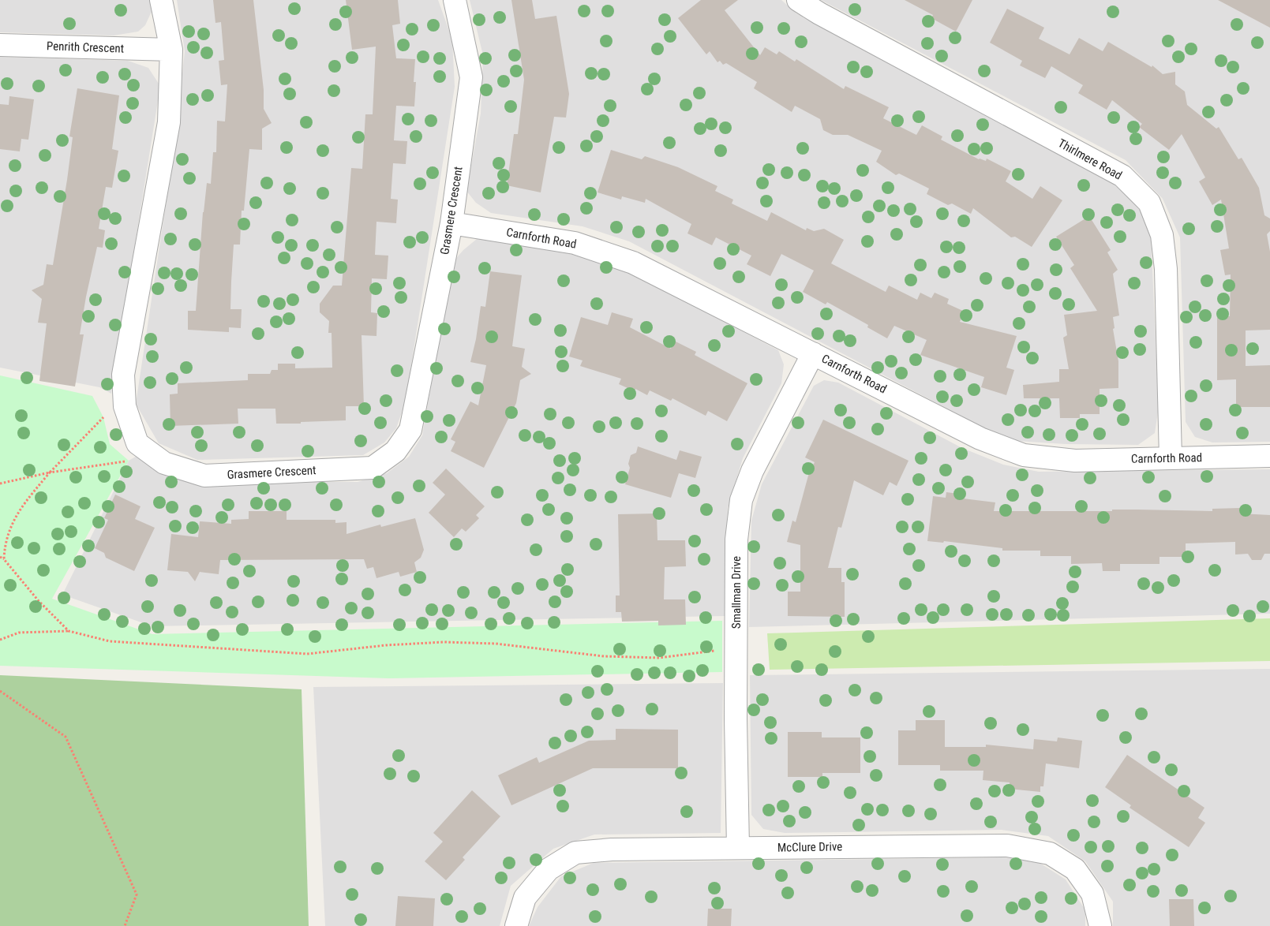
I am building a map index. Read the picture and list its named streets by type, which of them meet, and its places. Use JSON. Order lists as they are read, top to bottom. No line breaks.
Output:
{"streets":{"street":["Penrith Crescent","Thirlmere Road","Grasmere Crescent","Carnforth Road","Smallman Drive","McClure Drive"]},"crossings":[["Penrith Crescent","Grasmere Crescent"],["Thirlmere Road","Carnforth Road"],["Grasmere Crescent","Carnforth Road"],["Carnforth Road","Smallman Drive"],["Smallman Drive","McClure Drive"]]}
